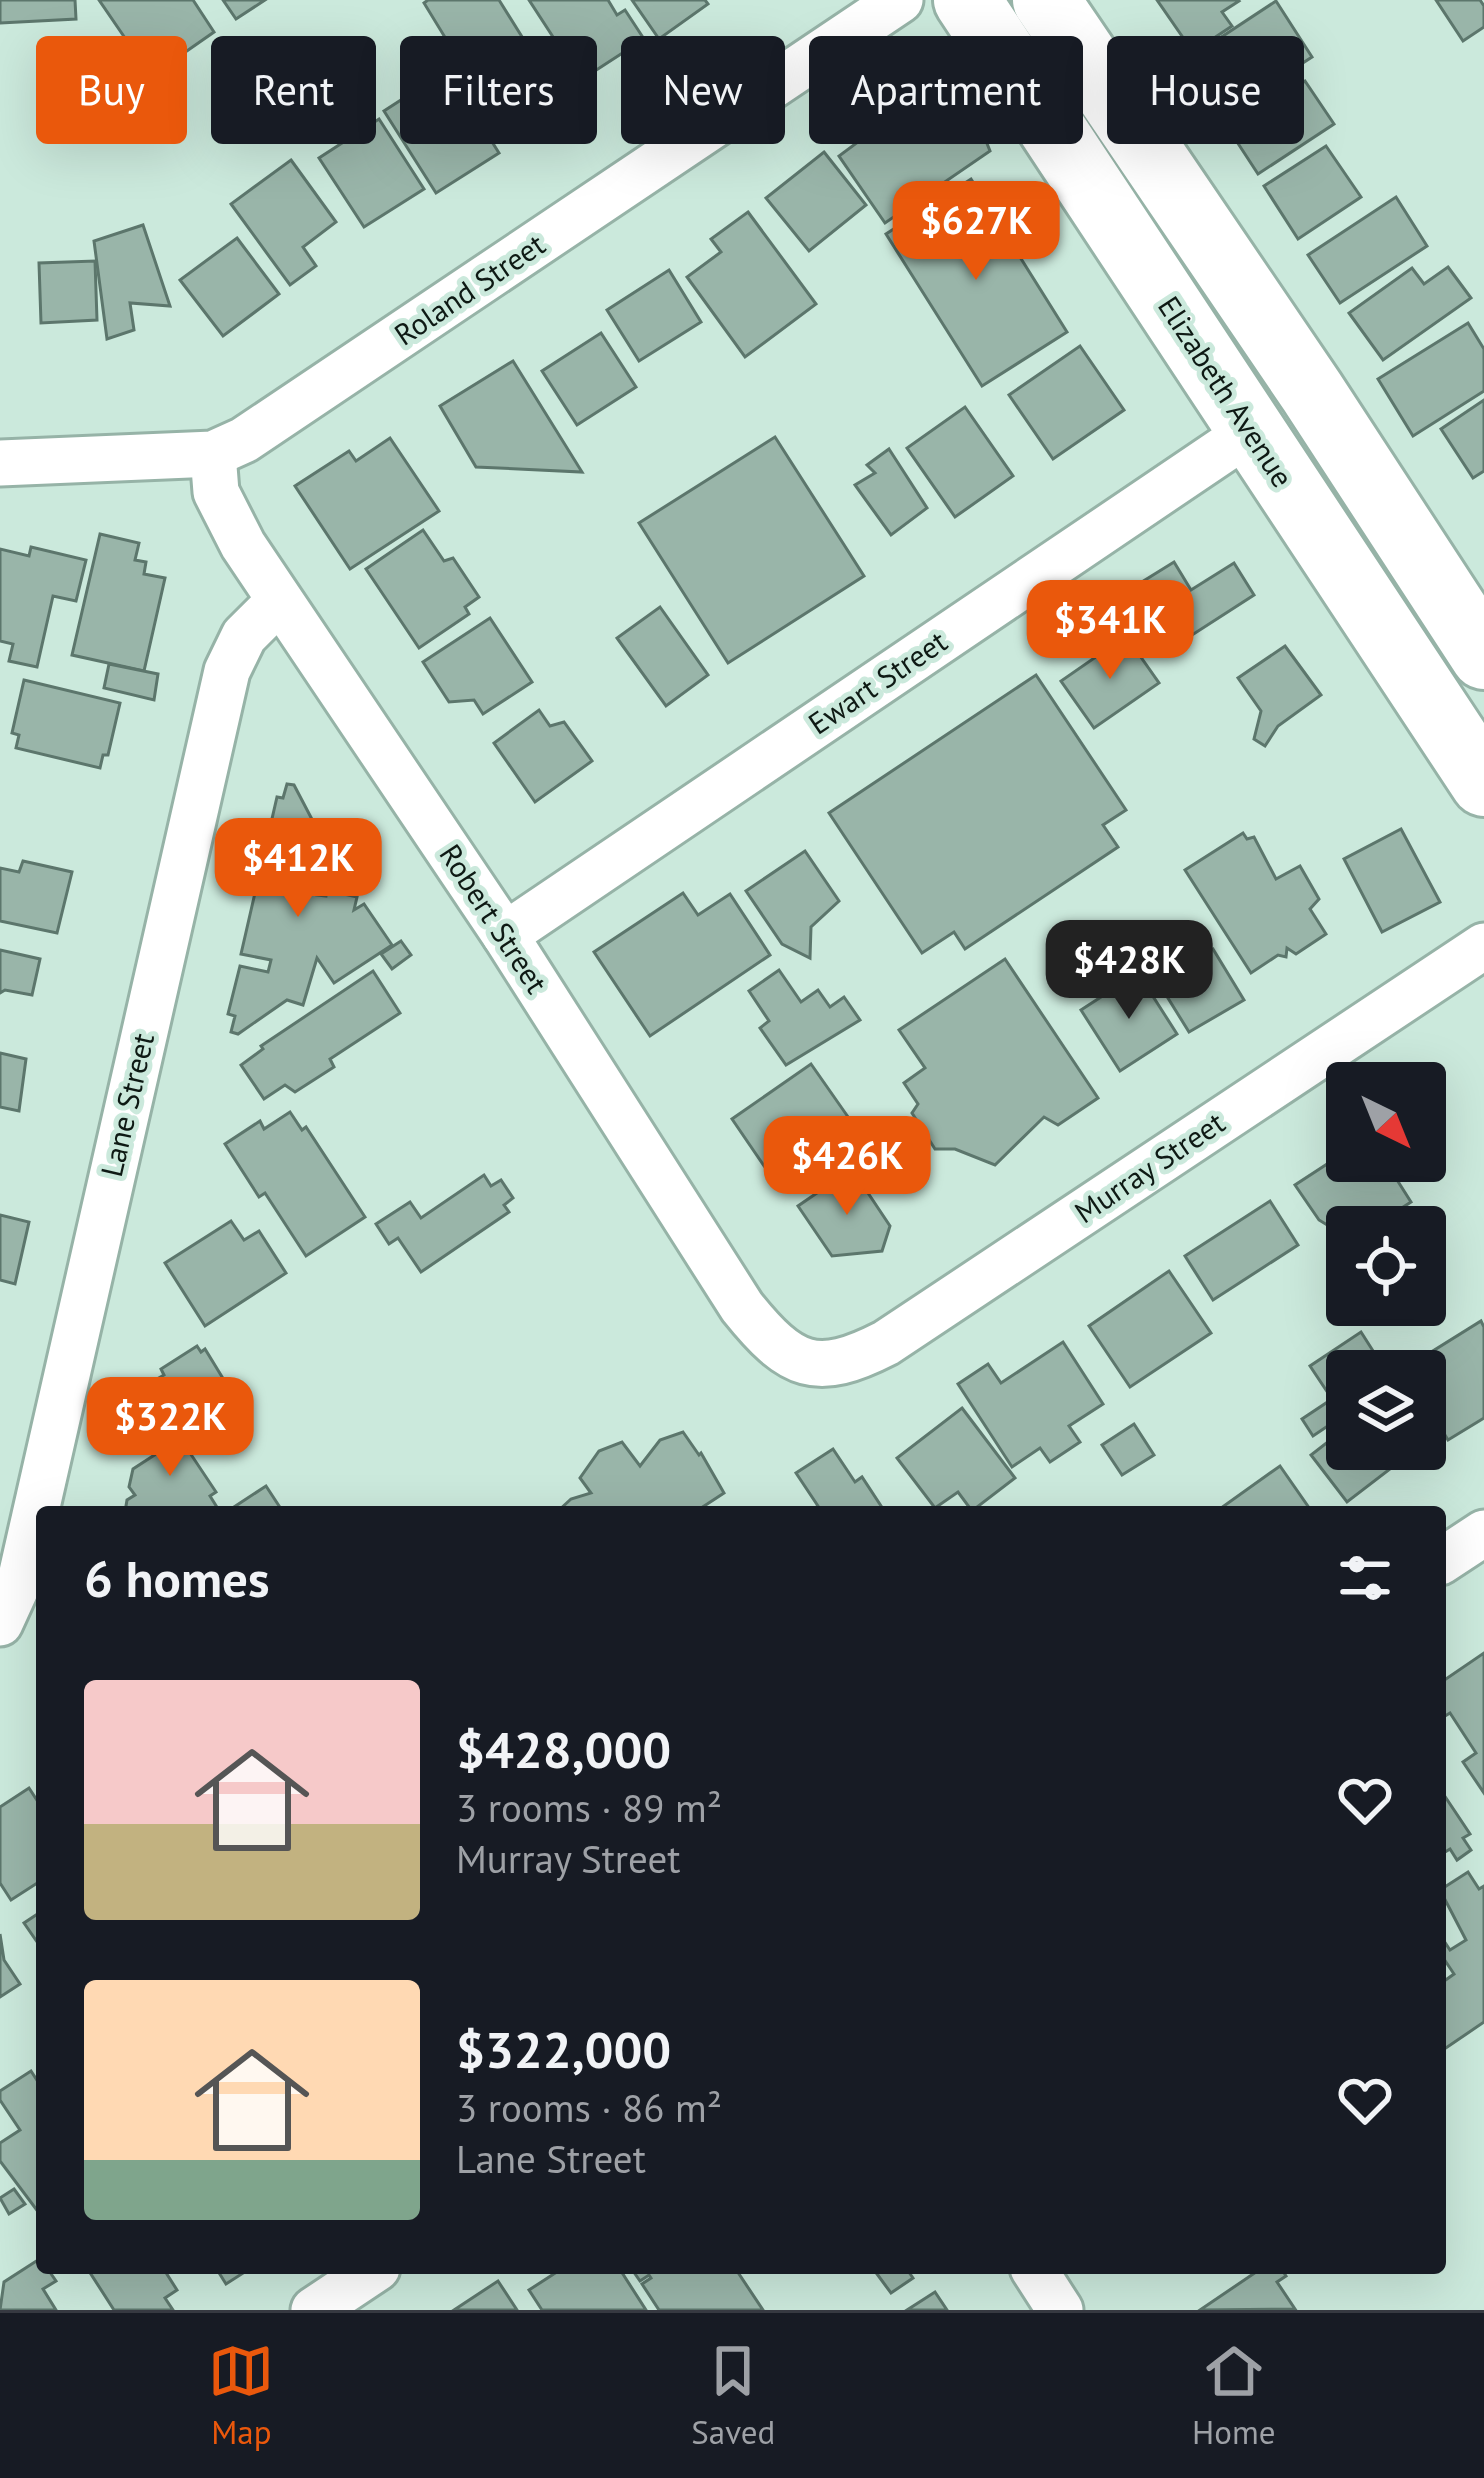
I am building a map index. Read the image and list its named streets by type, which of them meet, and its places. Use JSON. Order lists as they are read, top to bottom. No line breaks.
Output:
{"streets":{"highway":["Elizabeth Avenue"],"street":["Roland Street","Ewart Street","Robert Street","Lane Street","Murray Street"]},"crossings":[["Roland Street","Robert Street"],["Elizabeth Avenue","Ewart Street"],["Ewart Street","Robert Street"],["Robert Street","Lane Street"],["Robert Street","Murray Street"]],"north":"bottom right","page":{"chip":["Buy","Rent","Filters","New","Apartment","House"],"price":["$627K","$341K","$412K","$428K","$426K","$322K"],"heading":"6 homes","list":[{"name":"$428,000","note":"3 rooms · 89 m² · Murray Street"},{"name":"$322,000","note":"3 rooms · 86 m² · Lane Street"}],"tabs":["Map","Saved","Home"]}}
